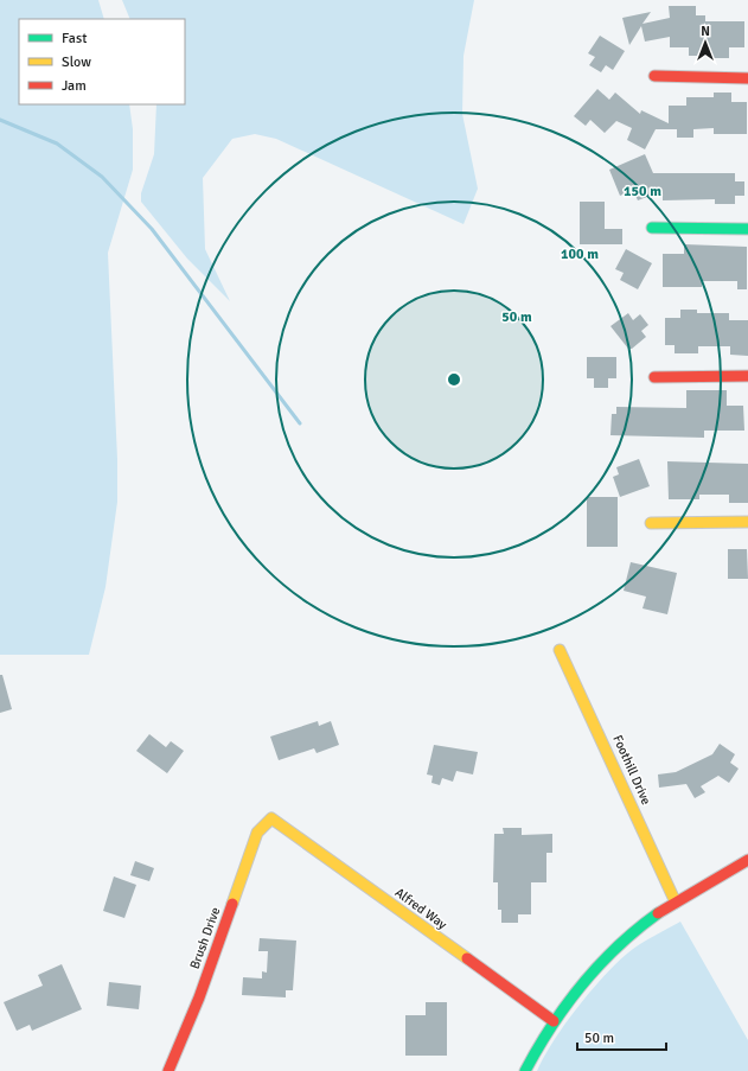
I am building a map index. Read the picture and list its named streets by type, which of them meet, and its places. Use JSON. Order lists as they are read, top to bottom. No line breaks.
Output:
{"streets":{"street":["Foothill Drive","Alfred Way","Brush Drive"]},"crossings":[["Alfred Way","Brush Drive"]],"legend":["Fast","Slow","Jam"],"scale_bar":"50 m","north":"top","rings":["150 m","100 m","50 m"]}
